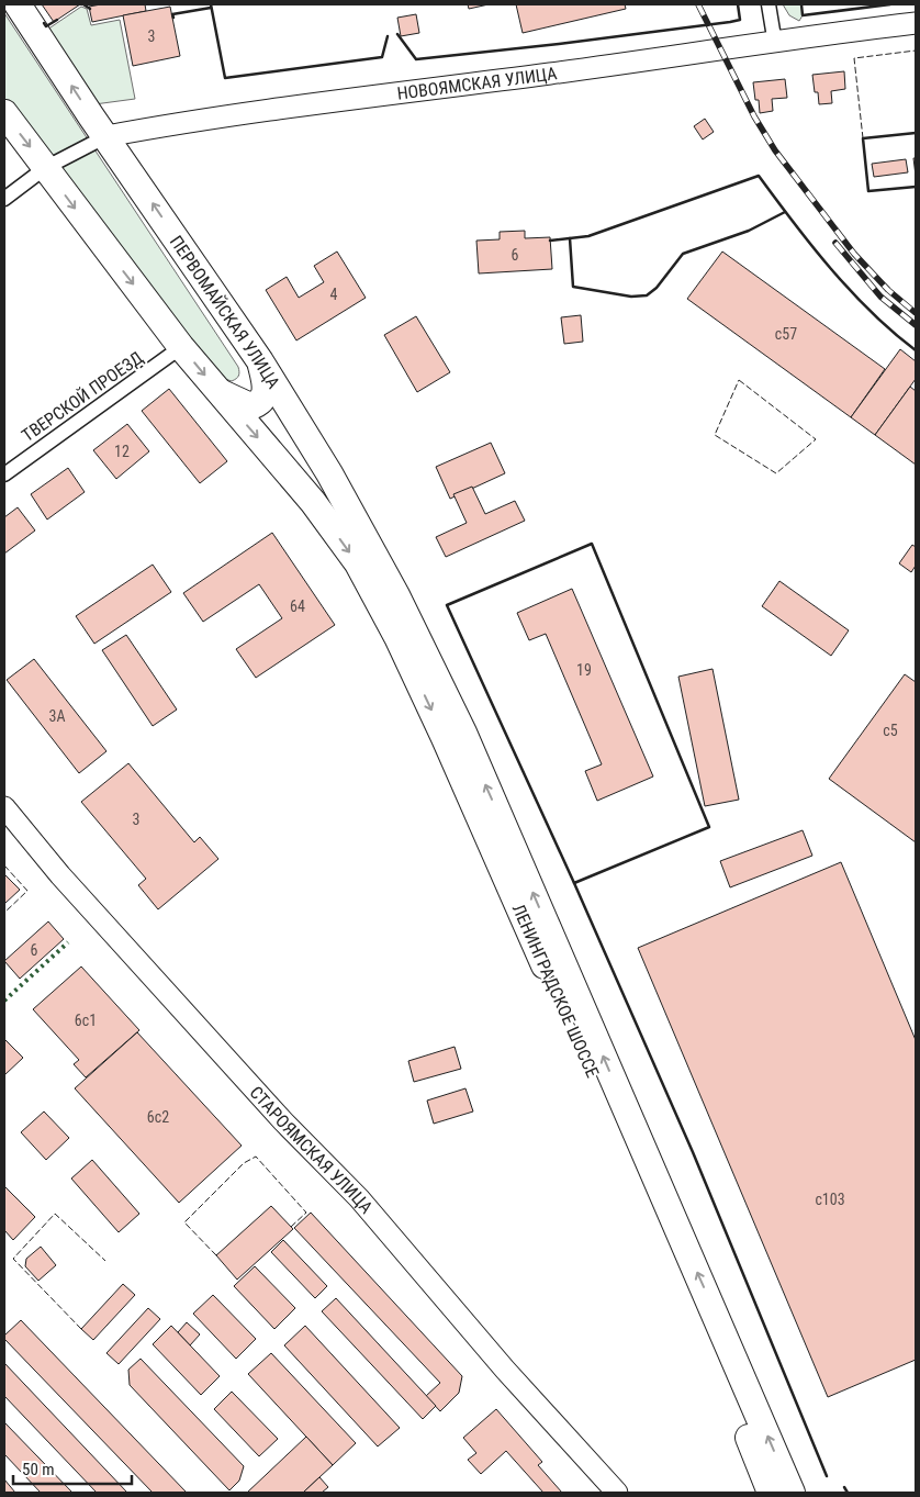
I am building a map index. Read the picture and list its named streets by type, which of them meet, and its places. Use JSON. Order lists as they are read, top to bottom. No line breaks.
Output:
{"streets":{"highway":["ПЕРВОМАЙСКАЯ УЛИЦА","ЛЕНИНГРАДСКОЕ ШОССЕ"],"street":["НОВОЯМСКАЯ УЛИЦА","ТВЕРСКОЙ ПРОЕЗД","СТАРОЯМСКАЯ УЛИЦА"]},"crossings":[["НОВОЯМСКАЯ УЛИЦА","ПЕРВОМАЙСКАЯ УЛИЦА"],["ПЕРВОМАЙСКАЯ УЛИЦА","ЛЕНИНГРАДСКОЕ ШОССЕ"]],"house_numbers":["3","6","4","с57","12","64","19","3А","с5","3","6","6с1","6с2","c103"],"scale_bar":"50 m"}
